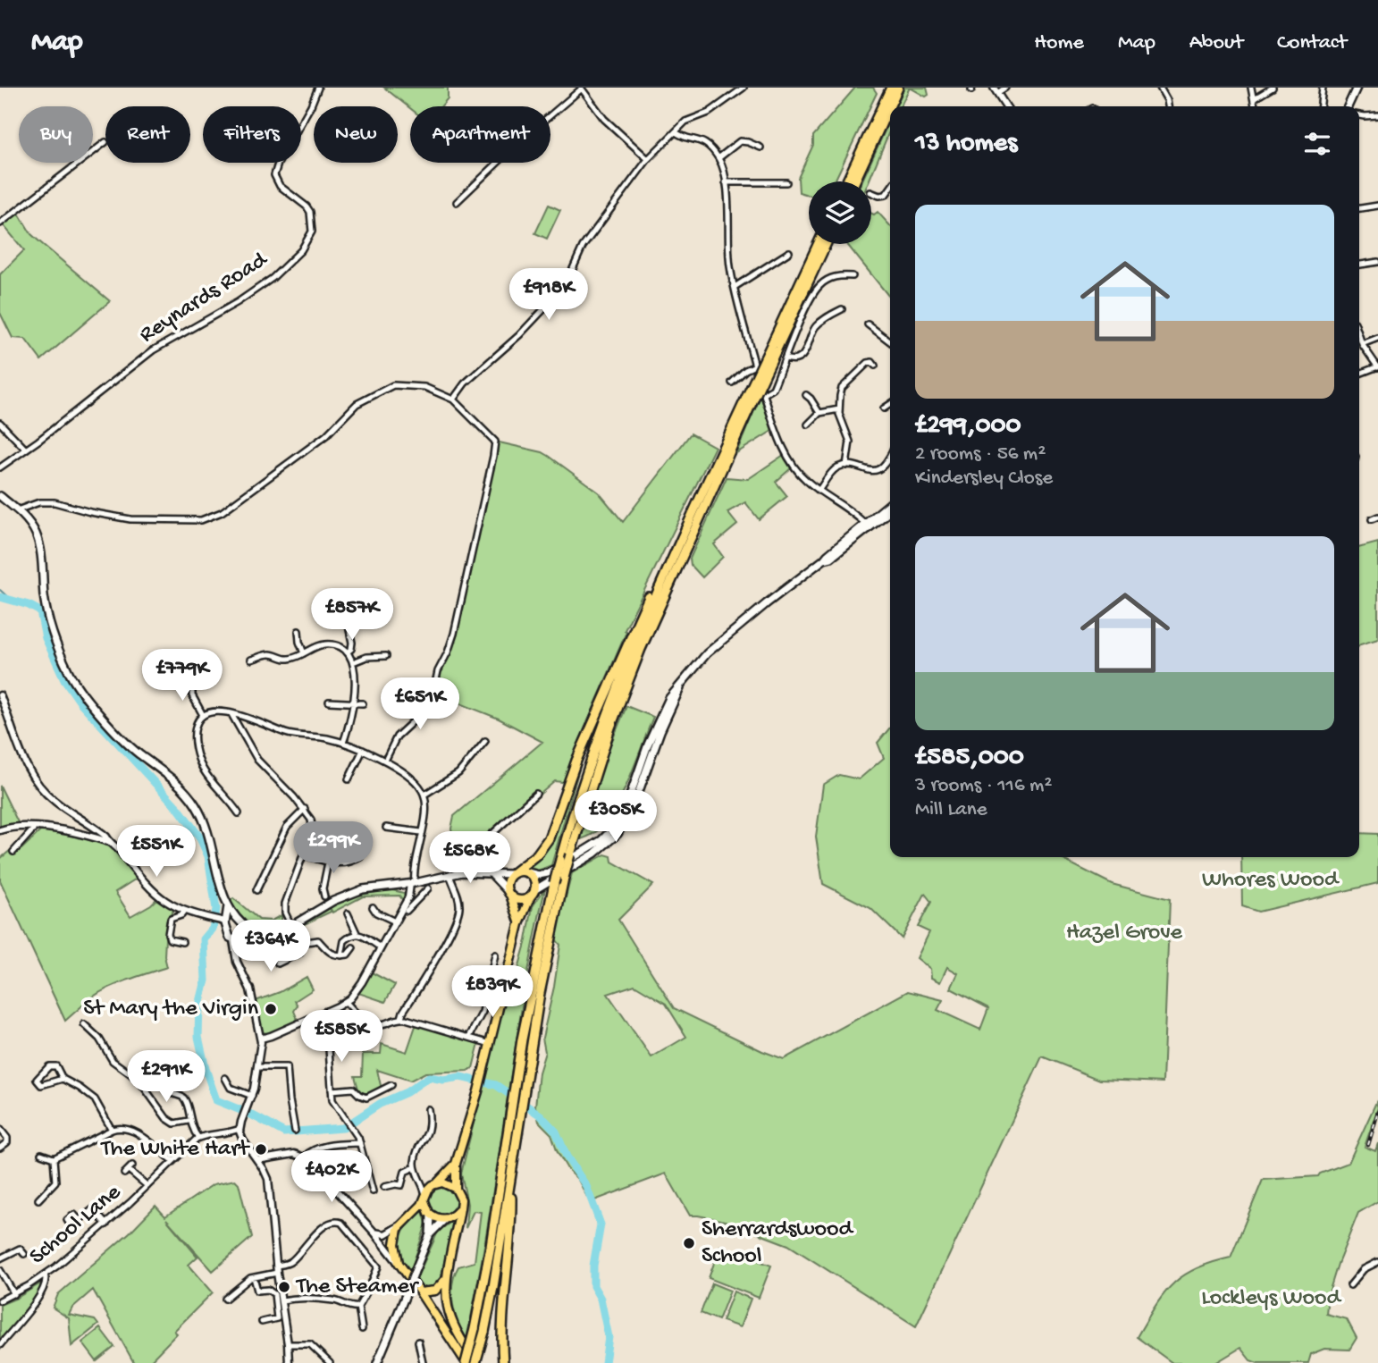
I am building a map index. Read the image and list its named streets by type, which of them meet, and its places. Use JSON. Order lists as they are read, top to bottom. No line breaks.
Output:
{"streets":{"street":["Reynards Road","School Lane"]},"parks":["Whores Wood","Hazel Grove","Lockleys Wood"],"places":["St Mary the Virgin","The White Hart","Sherrardswood School","The Steamer"],"page":{"header":"Map","nav":["Home","Map","About","Contact"],"chip":["Buy","Rent","Filters","New","Apartment"],"heading":"13 homes","list":[{"name":"£299,000","note":"2 rooms · 56 m² · Kindersley Close"},{"name":"£585,000","note":"3 rooms · 116 m² · Mill Lane"}],"price":["£918K","£857K","£779K","£651K","£305K","£299K","£551K","£568K","£364K","£839K","£585K","£291K","£402K"]}}
